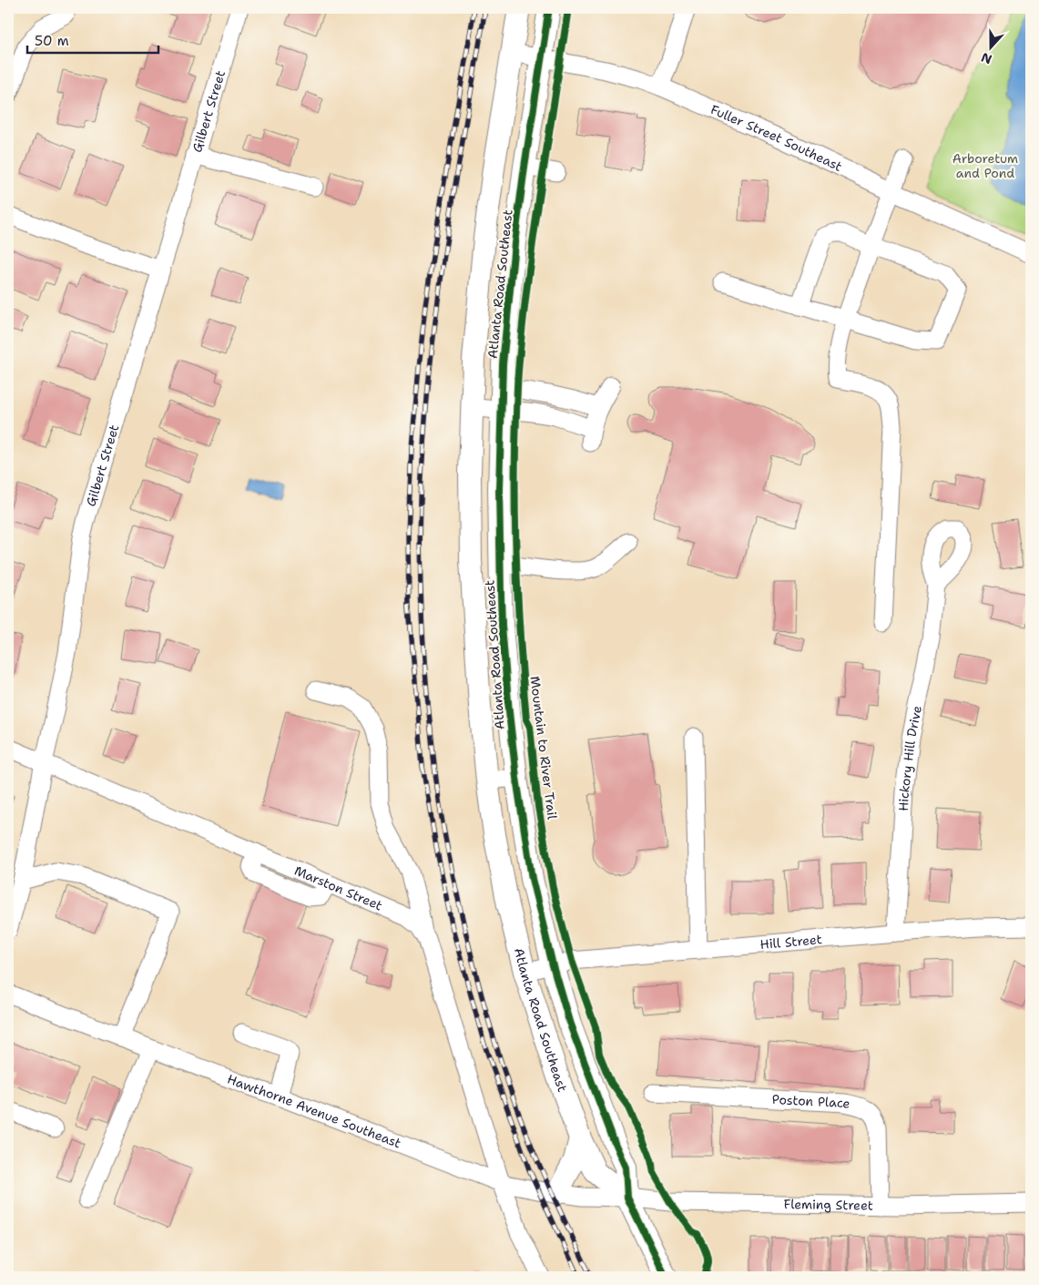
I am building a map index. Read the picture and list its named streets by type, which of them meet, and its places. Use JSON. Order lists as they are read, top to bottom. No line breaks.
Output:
{"streets":{"main road":["Atlanta Road Southeast"],"street":["Gilbert Street","Fuller Street Southeast","Hickory Hill Drive","Marston Street","Hill Street","Poston Place","Hawthorne Avenue Southeast","Fleming Street"],"cycle path":["Mountain to River Trail"]},"crossings":[["Gilbert Street","Marston Street"],["Fuller Street Southeast","Atlanta Road Southeast"],["Atlanta Road Southeast","Hill Street"],["Atlanta Road Southeast","Hawthorne Avenue Southeast"],["Atlanta Road Southeast","Fleming Street"],["Hickory Hill Drive","Hill Street"],["Marston Street","Hawthorne Avenue Southeast"],["Poston Place","Fleming Street"],["Hawthorne Avenue Southeast","Fleming Street"]],"parks":["Arboretum and Pond"],"scale_bar":"50 m","north":"bottom"}
